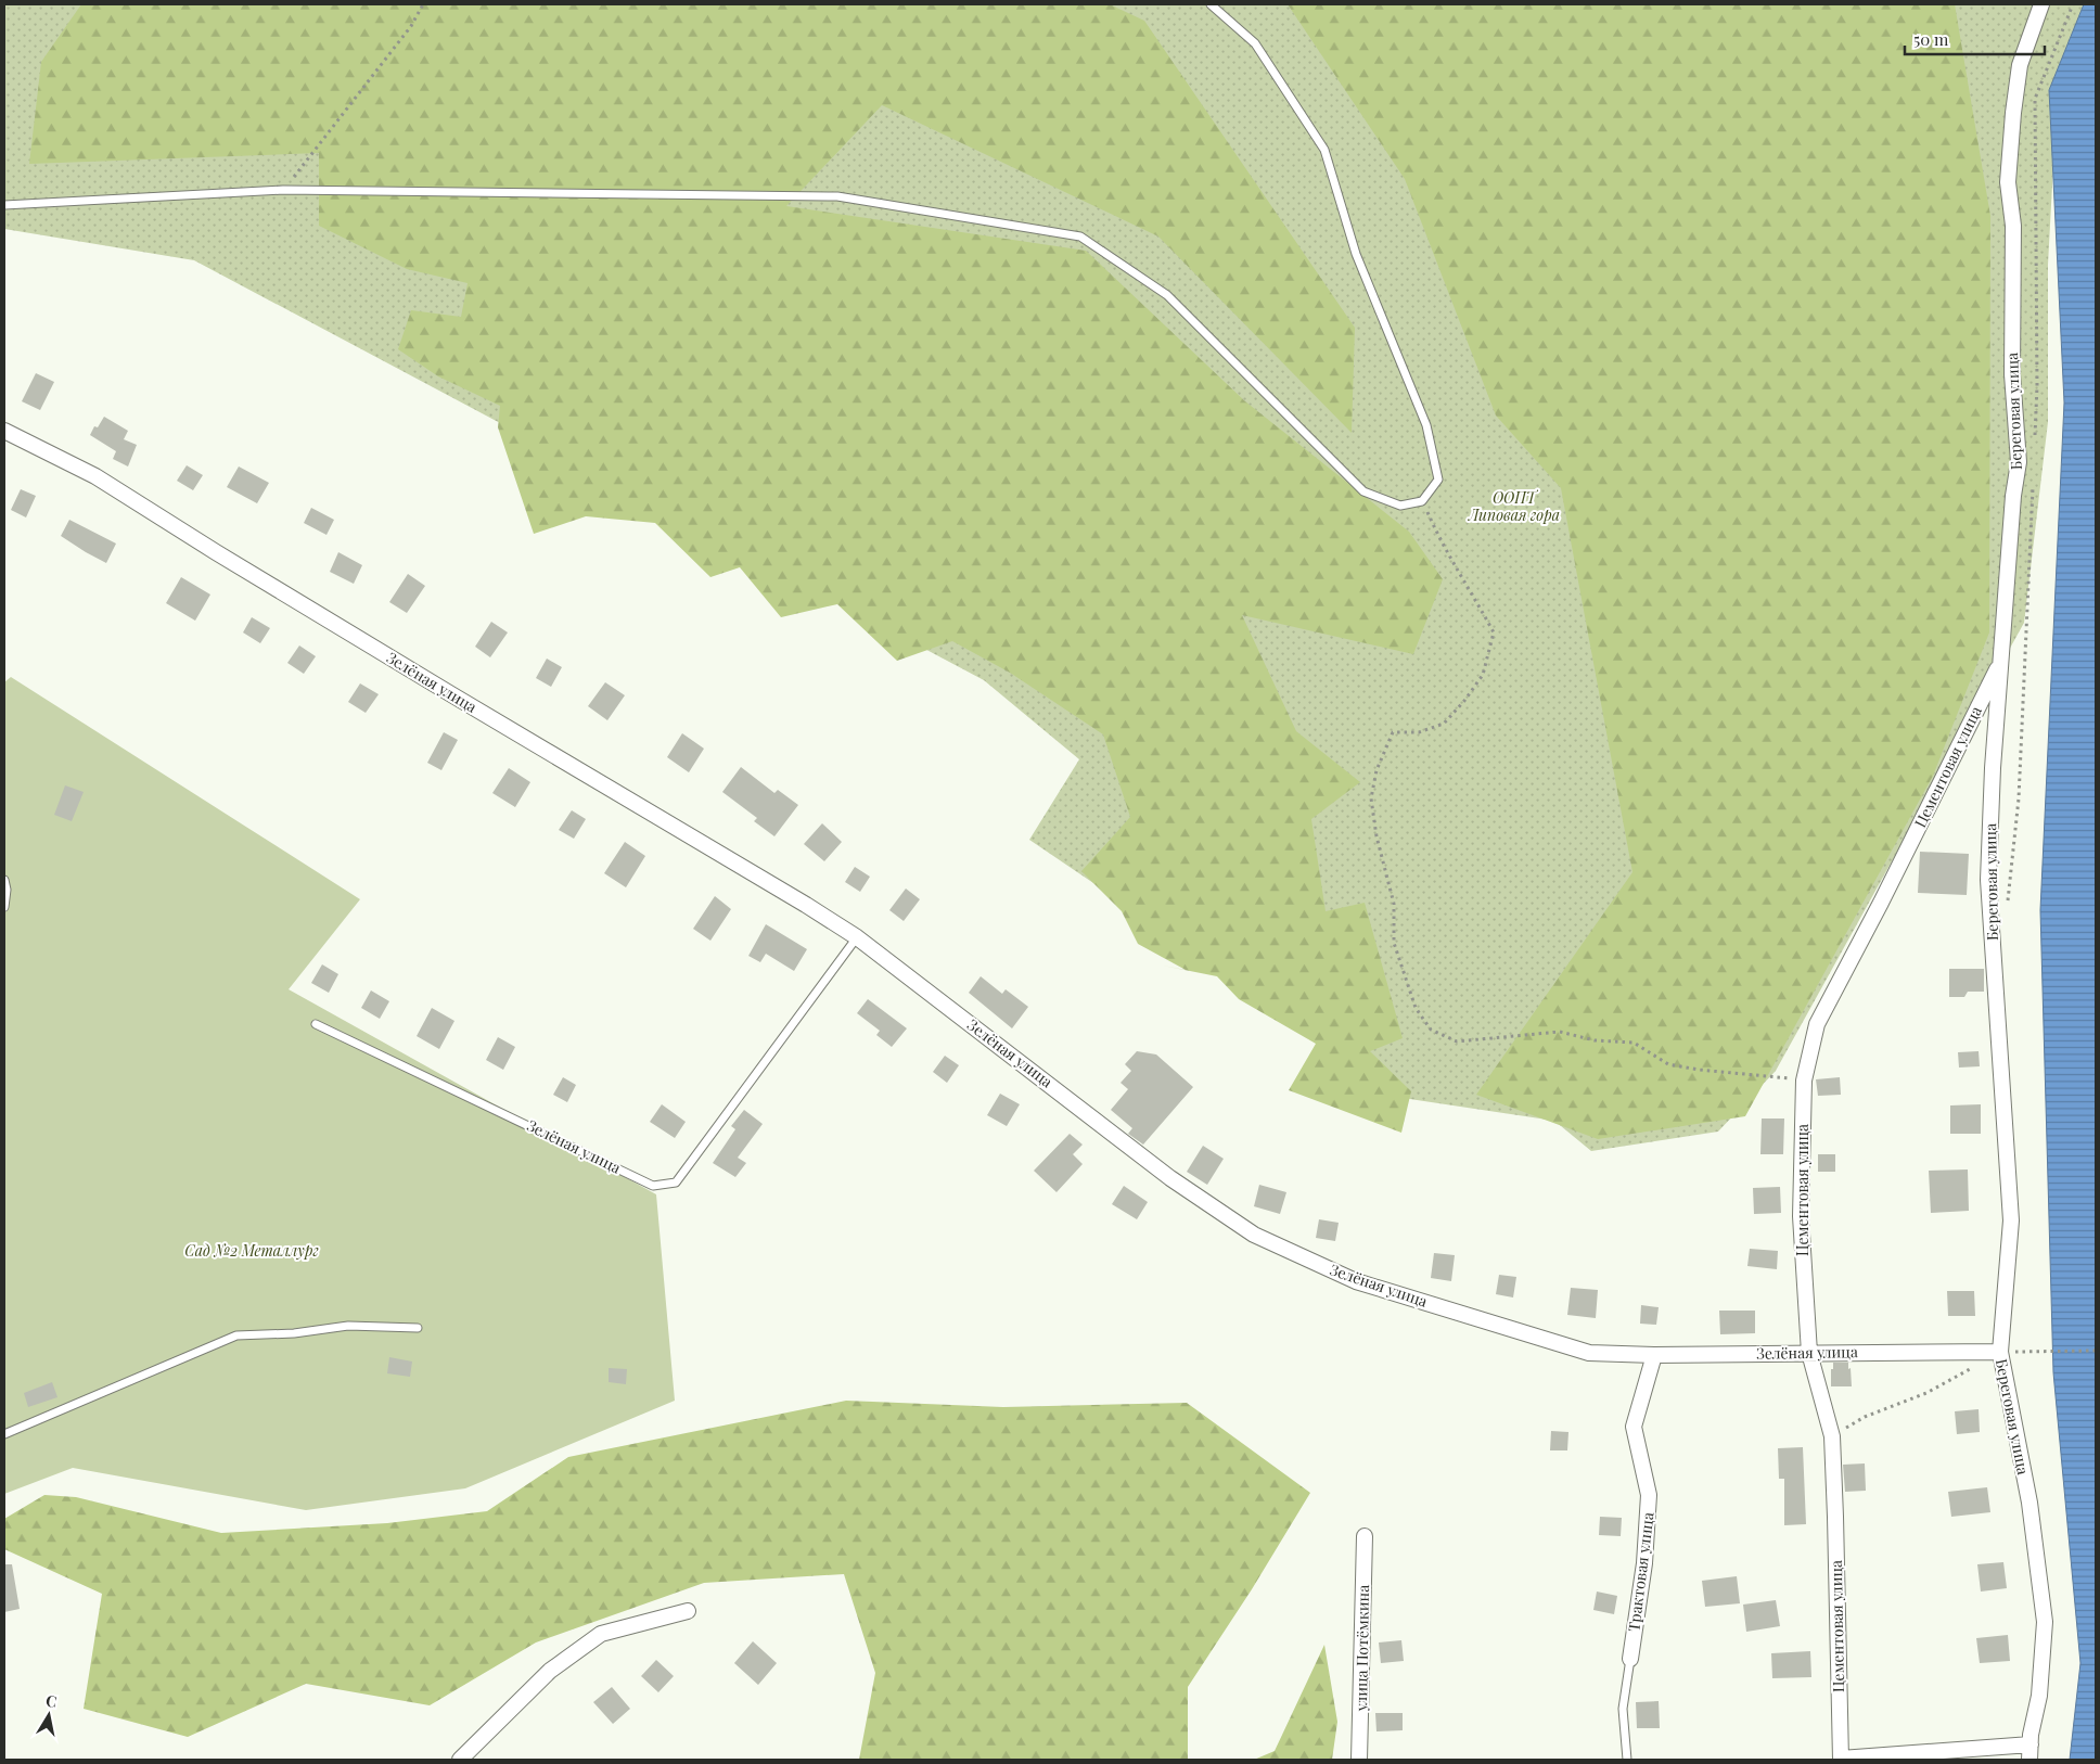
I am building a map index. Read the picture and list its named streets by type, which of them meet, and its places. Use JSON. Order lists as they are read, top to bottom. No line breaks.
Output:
{"streets":{"street":["Береговая улица","Зелёная улица","Цементовая улица","Трактовая улица","улица Потёмкина"]},"crossings":[["Береговая улица","Зелёная улица"],["Береговая улица","Цементовая улица"],["Зелёная улица","Цементовая улица"],["Зелёная улица","Трактовая улица"]],"parks":["ООПТ Липовая гора","Сад №2 Металлург"],"scale_bar":"50 m","north":"top"}
